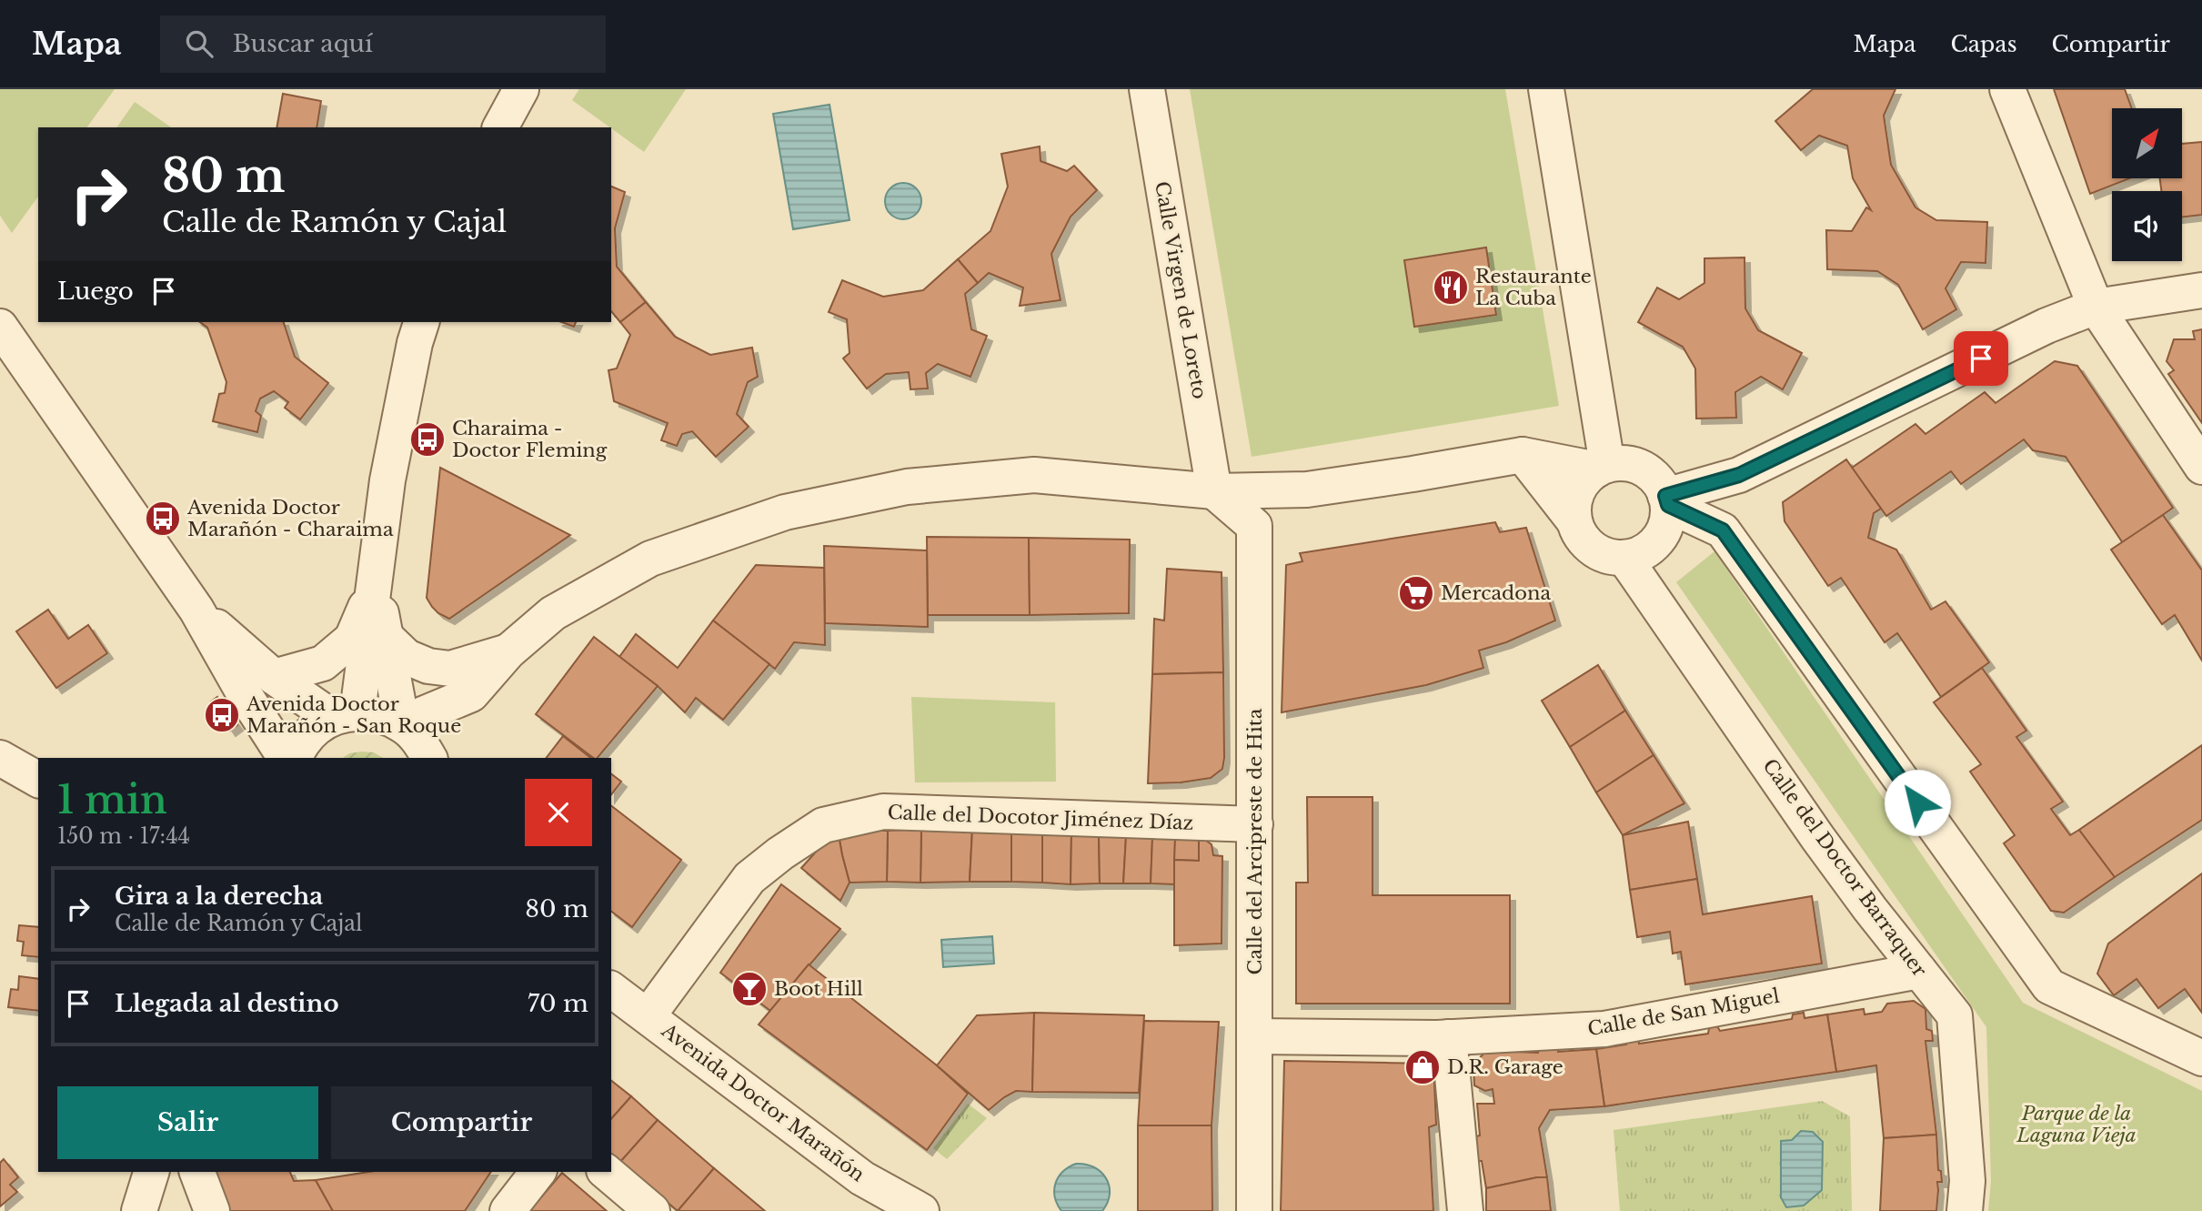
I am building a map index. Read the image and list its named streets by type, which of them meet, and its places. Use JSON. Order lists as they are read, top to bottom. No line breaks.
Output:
{"streets":{"street":["Calle Virgen de Loreto","Calle del Docotor Jiménez Díaz","Calle del Arcipreste de Hita","Calle del Doctor Barraquer","Calle de San Miguel","Avenida Doctor Marañón"]},"crossings":[["Calle Virgen de Loreto","Calle del Arcipreste de Hita"],["Calle del Docotor Jiménez Díaz","Calle del Arcipreste de Hita"],["Calle del Docotor Jiménez Díaz","Avenida Doctor Marañón"],["Calle del Arcipreste de Hita","Calle de San Miguel"],["Calle del Doctor Barraquer","Calle de San Miguel"]],"parks":["Parque de la Laguna Vieja"],"places":{"restaurant":["Restaurante La Cuba"],"bus stop":["Charaima - Doctor Fleming","Avenida Doctor Marañón - Charaima","Avenida Doctor Marañón - San Roque"],"supermarket":["Mercadona"],"bar":["Boot Hill"],"shop":["D.R. Garage"]},"north":"top right","page":{"header":"Mapa","search":"Buscar aquí","nav":["Mapa","Capas","Compartir"],"turn":["80 m","Calle de Ramón y Cajal"],"then":"Luego","heading":["1 min","150 m · 17:44"],"list":[{"name":"Gira a la derecha","note":"Calle de Ramón y Cajal","value":"80 m"},{"name":"Llegada al destino","value":"70 m"}],"buttons":["Salir","Compartir"]}}
